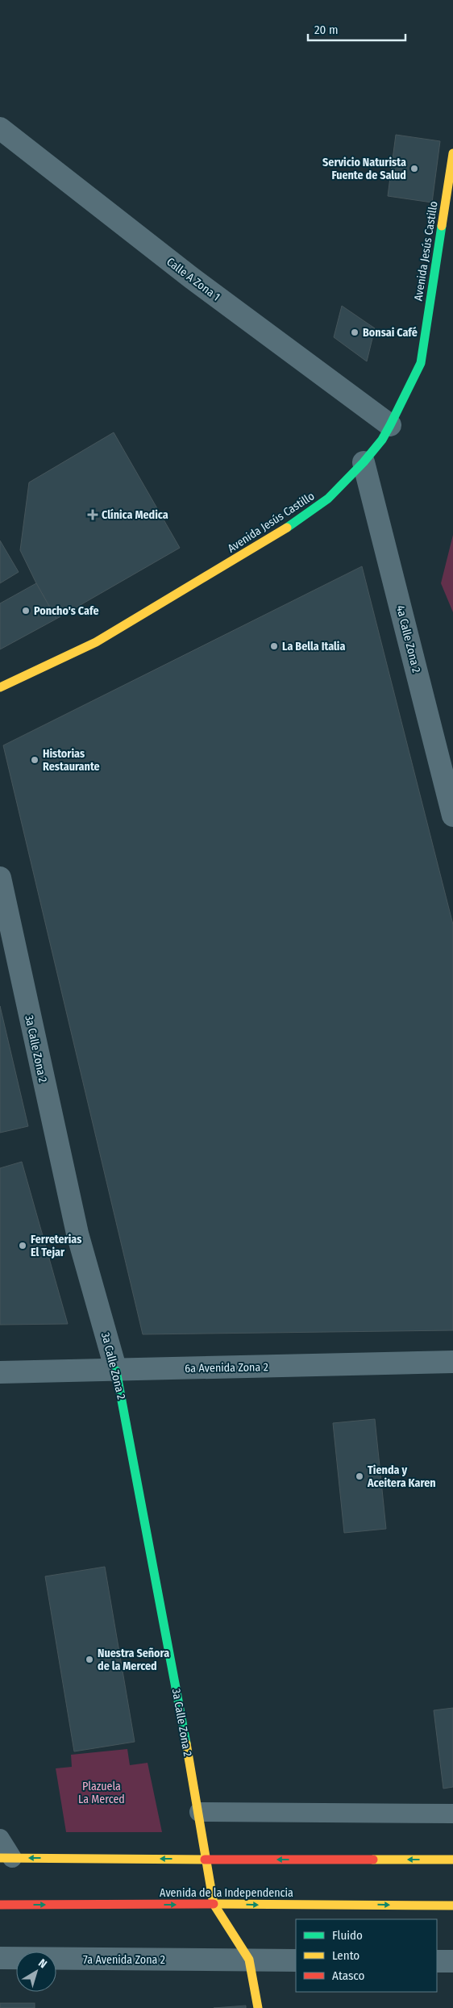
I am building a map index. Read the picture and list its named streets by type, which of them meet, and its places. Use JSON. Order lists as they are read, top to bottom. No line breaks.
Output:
{"streets":{"street":["Avenida Jesús Castillo","Calle A Zona 1","4a Calle Zona 2","3a Calle Zona 2","6a Avenida Zona 2","Avenida de la Independencia","7a Avenida Zona 2"]},"crossings":[["Avenida Jesús Castillo","Calle A Zona 1"],["Avenida Jesús Castillo","4a Calle Zona 2"],["3a Calle Zona 2","6a Avenida Zona 2"],["3a Calle Zona 2","Avenida de la Independencia"]],"parks":["Plazuela La Merced"],"places":{"other":["Servicio Naturista Fuente de Salud","Bonsai Café","Poncho's Cafe","La Bella Italia","Historias Restaurante","Ferreterias El Tejar","Tienda y Aceitera Karen","Nuestra Señora de la Merced"],"health":["Clínica Medica"]},"legend":["Fluido","Lento","Atasco"],"scale_bar":"20 m","north":"top right"}
